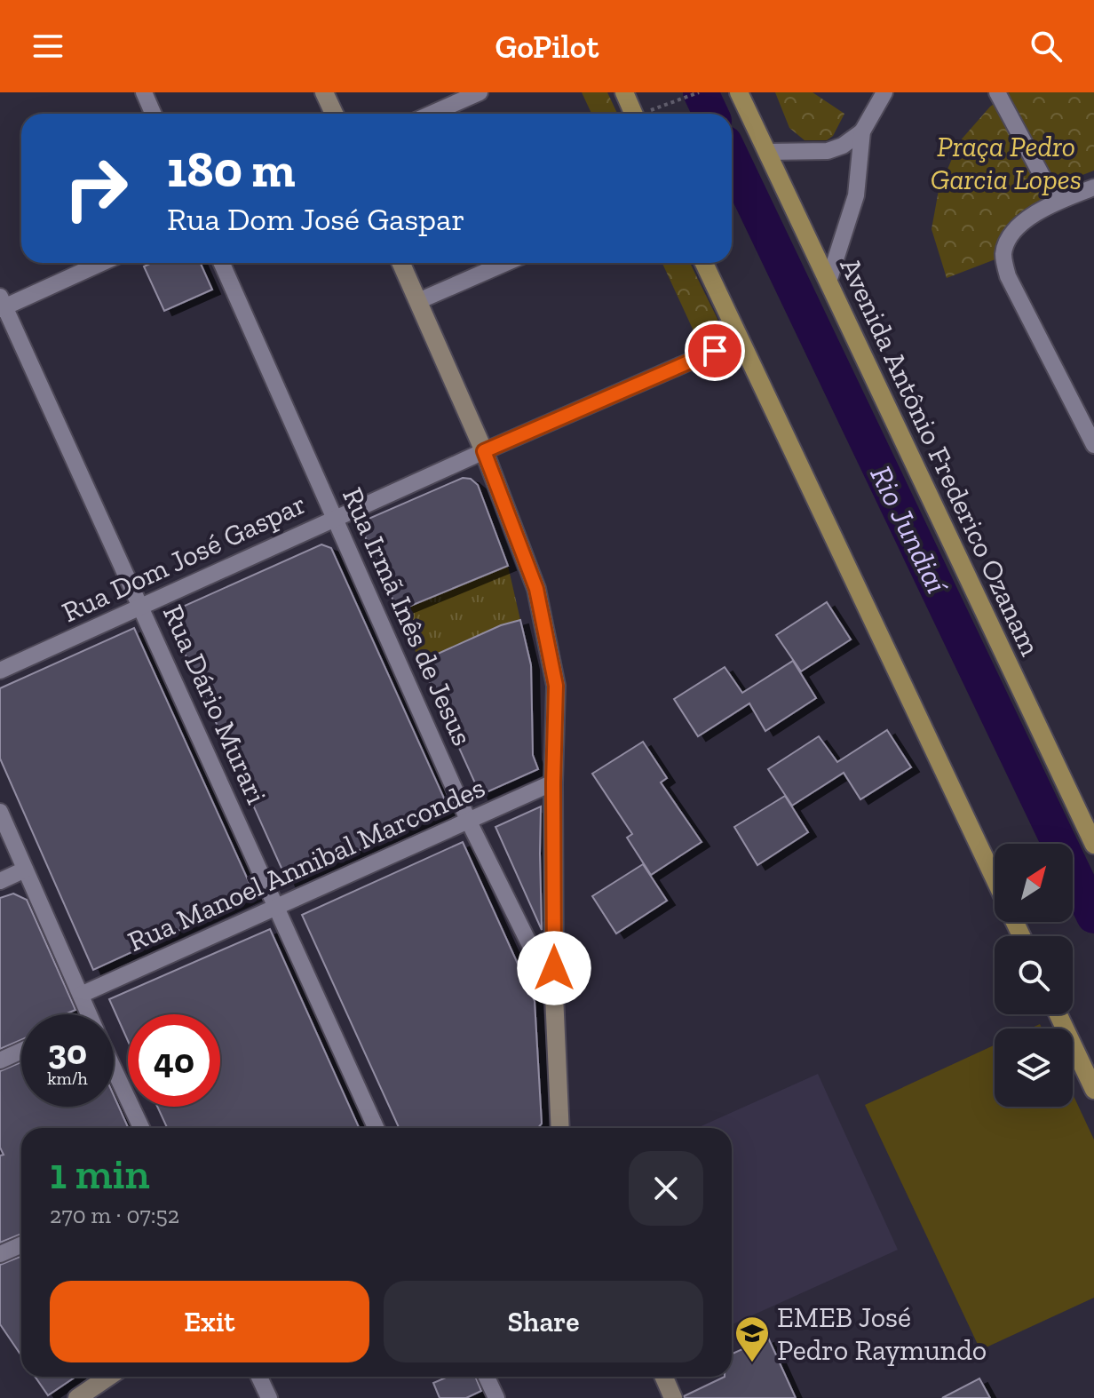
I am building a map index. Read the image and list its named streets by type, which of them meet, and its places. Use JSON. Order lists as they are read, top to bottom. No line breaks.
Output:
{"streets":{"main road":["Avenida Antônio Frederico Ozanam"],"street":["Rua Dom José Gaspar","Rua Irmã Inês de Jesus","Rua Dário Murari","Rua Manoel Annibal Marcondes"]},"crossings":[["Rua Dom José Gaspar","Rua Irmã Inês de Jesus"],["Rua Dom José Gaspar","Rua Dário Murari"],["Rua Irmã Inês de Jesus","Rua Manoel Annibal Marcondes"],["Rua Dário Murari","Rua Manoel Annibal Marcondes"]],"water":["Rio Jundiaí"],"parks":["Praça Pedro Garcia Lopes"],"places":{"school or university":["EMEB José Pedro Raymundo"]},"north":"top right","page":{"header":"GoPilot","turn":["180 m","Rua Dom José Gaspar"],"speed":"30 km/h","limit":"40","heading":["1 min","270 m · 07:52"],"buttons":["Exit","Share"]}}
